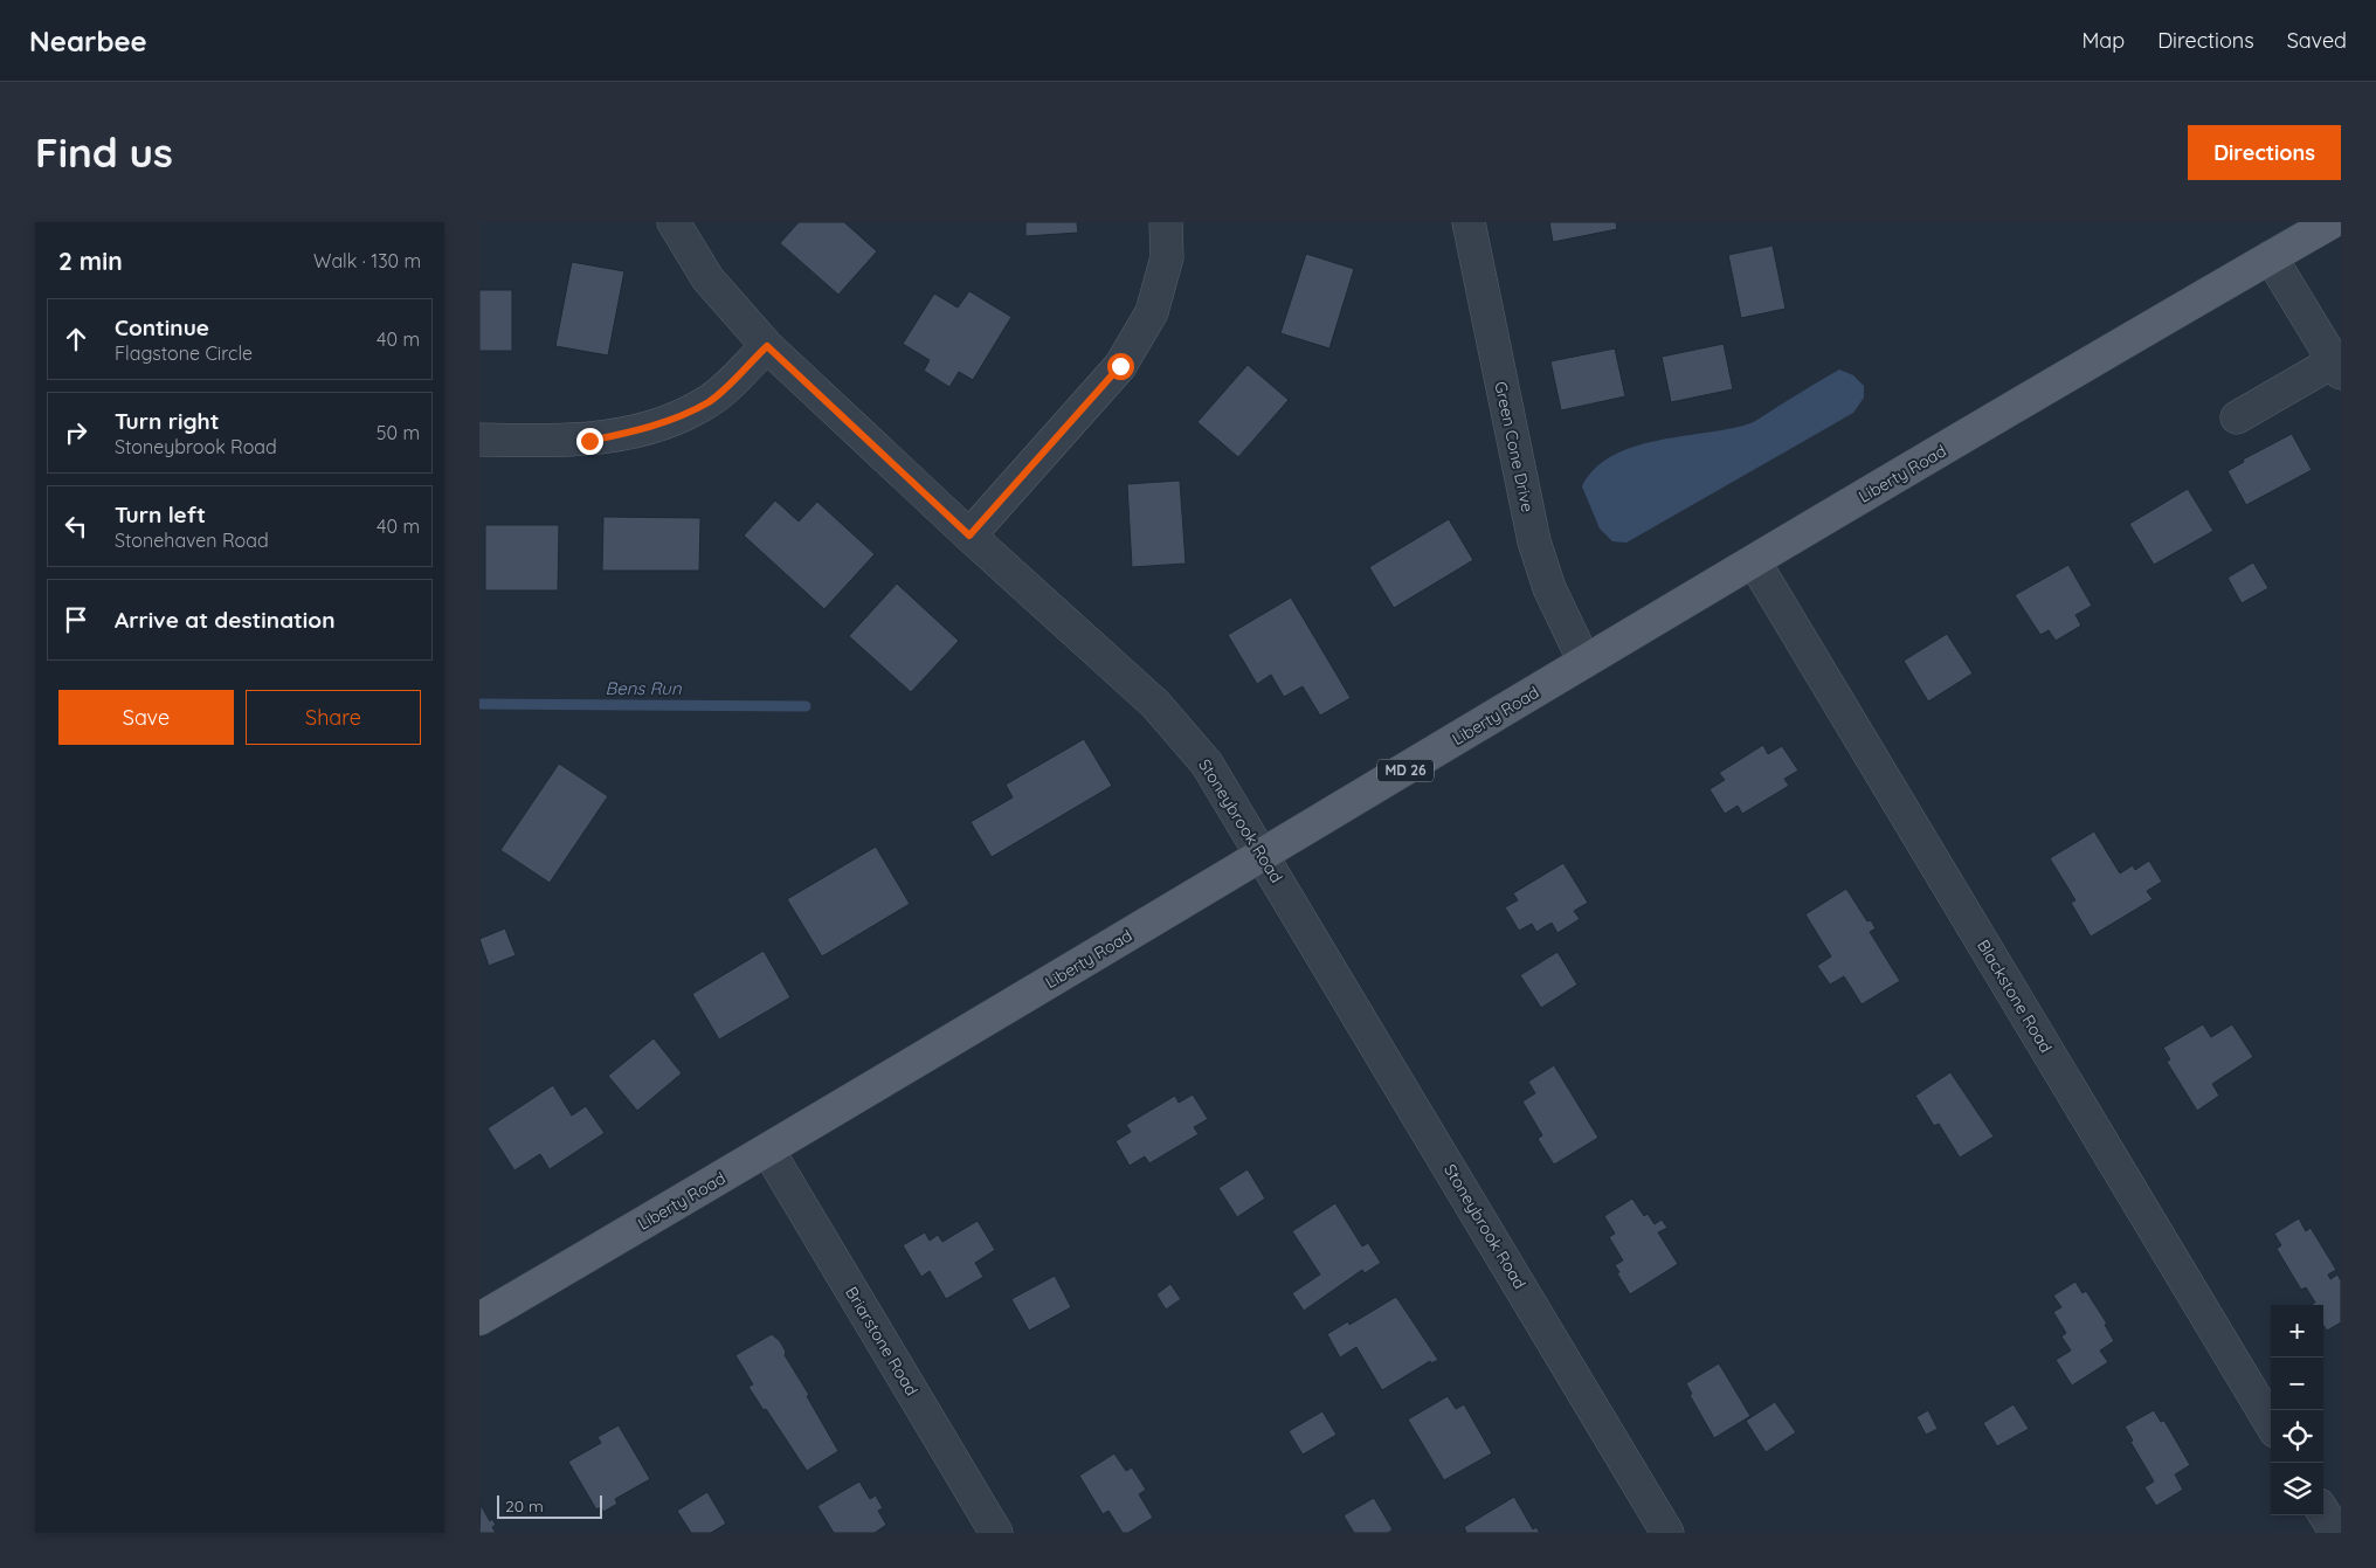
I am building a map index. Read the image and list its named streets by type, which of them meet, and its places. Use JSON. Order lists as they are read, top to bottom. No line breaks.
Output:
{"streets":{"main road":["Liberty Road","MD 26"],"street":["Green Cone Drive","Stoneybrook Road","Blackstone Road","Briarstone Road"]},"crossings":[["Green Cone Drive","Liberty Road"],["Liberty Road","Stoneybrook Road"],["Liberty Road","Blackstone Road"],["Liberty Road","Briarstone Road"]],"water":["Bens Run"],"scale_bar":"20 m","page":{"header":"Nearbee","nav":["Map","Directions","Saved"],"buttons":["Directions",["Save","Share"]],"title":"Find us","heading":["2 min","Walk · 130 m"],"list":[["Continue","Flagstone Circle","40 m"],["Turn right","Stoneybrook Road","50 m"],["Turn left","Stonehaven Road","40 m"],"Arrive at destination"],"map_buttons":["+","−"],"scale":"20 m"}}
